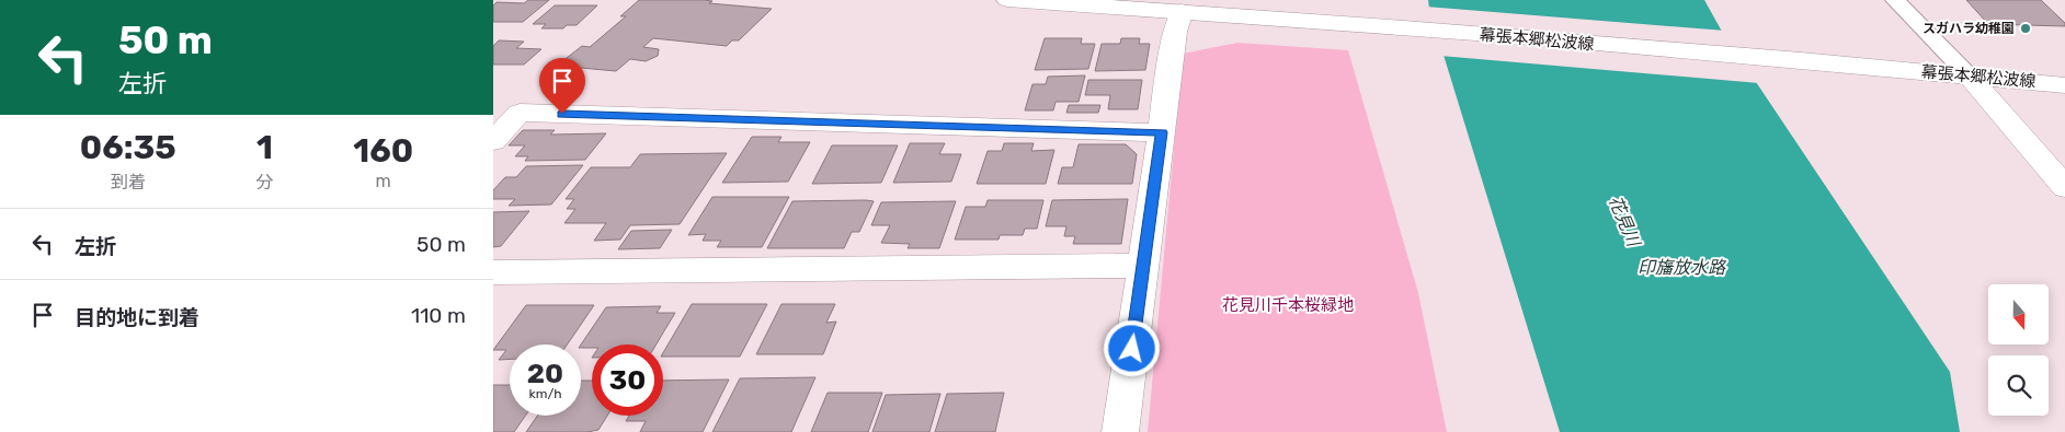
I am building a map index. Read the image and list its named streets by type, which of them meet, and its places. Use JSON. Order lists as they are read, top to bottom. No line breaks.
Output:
{"streets":{"street":["幕張本郷松波線"]},"water":["花見川","印旛放水路"],"parks":["花見川千本桜緑地"],"places":["スガハラ幼稚園"],"north":"bottom","page":{"turn":["50 m","左折"],"eta":["06:35","到着","1","分","160","m"],"list":[{"name":"左折","value":"50 m"},{"name":"目的地に到着","value":"110 m"}],"speed":"20 km/h","limit":"30"}}
